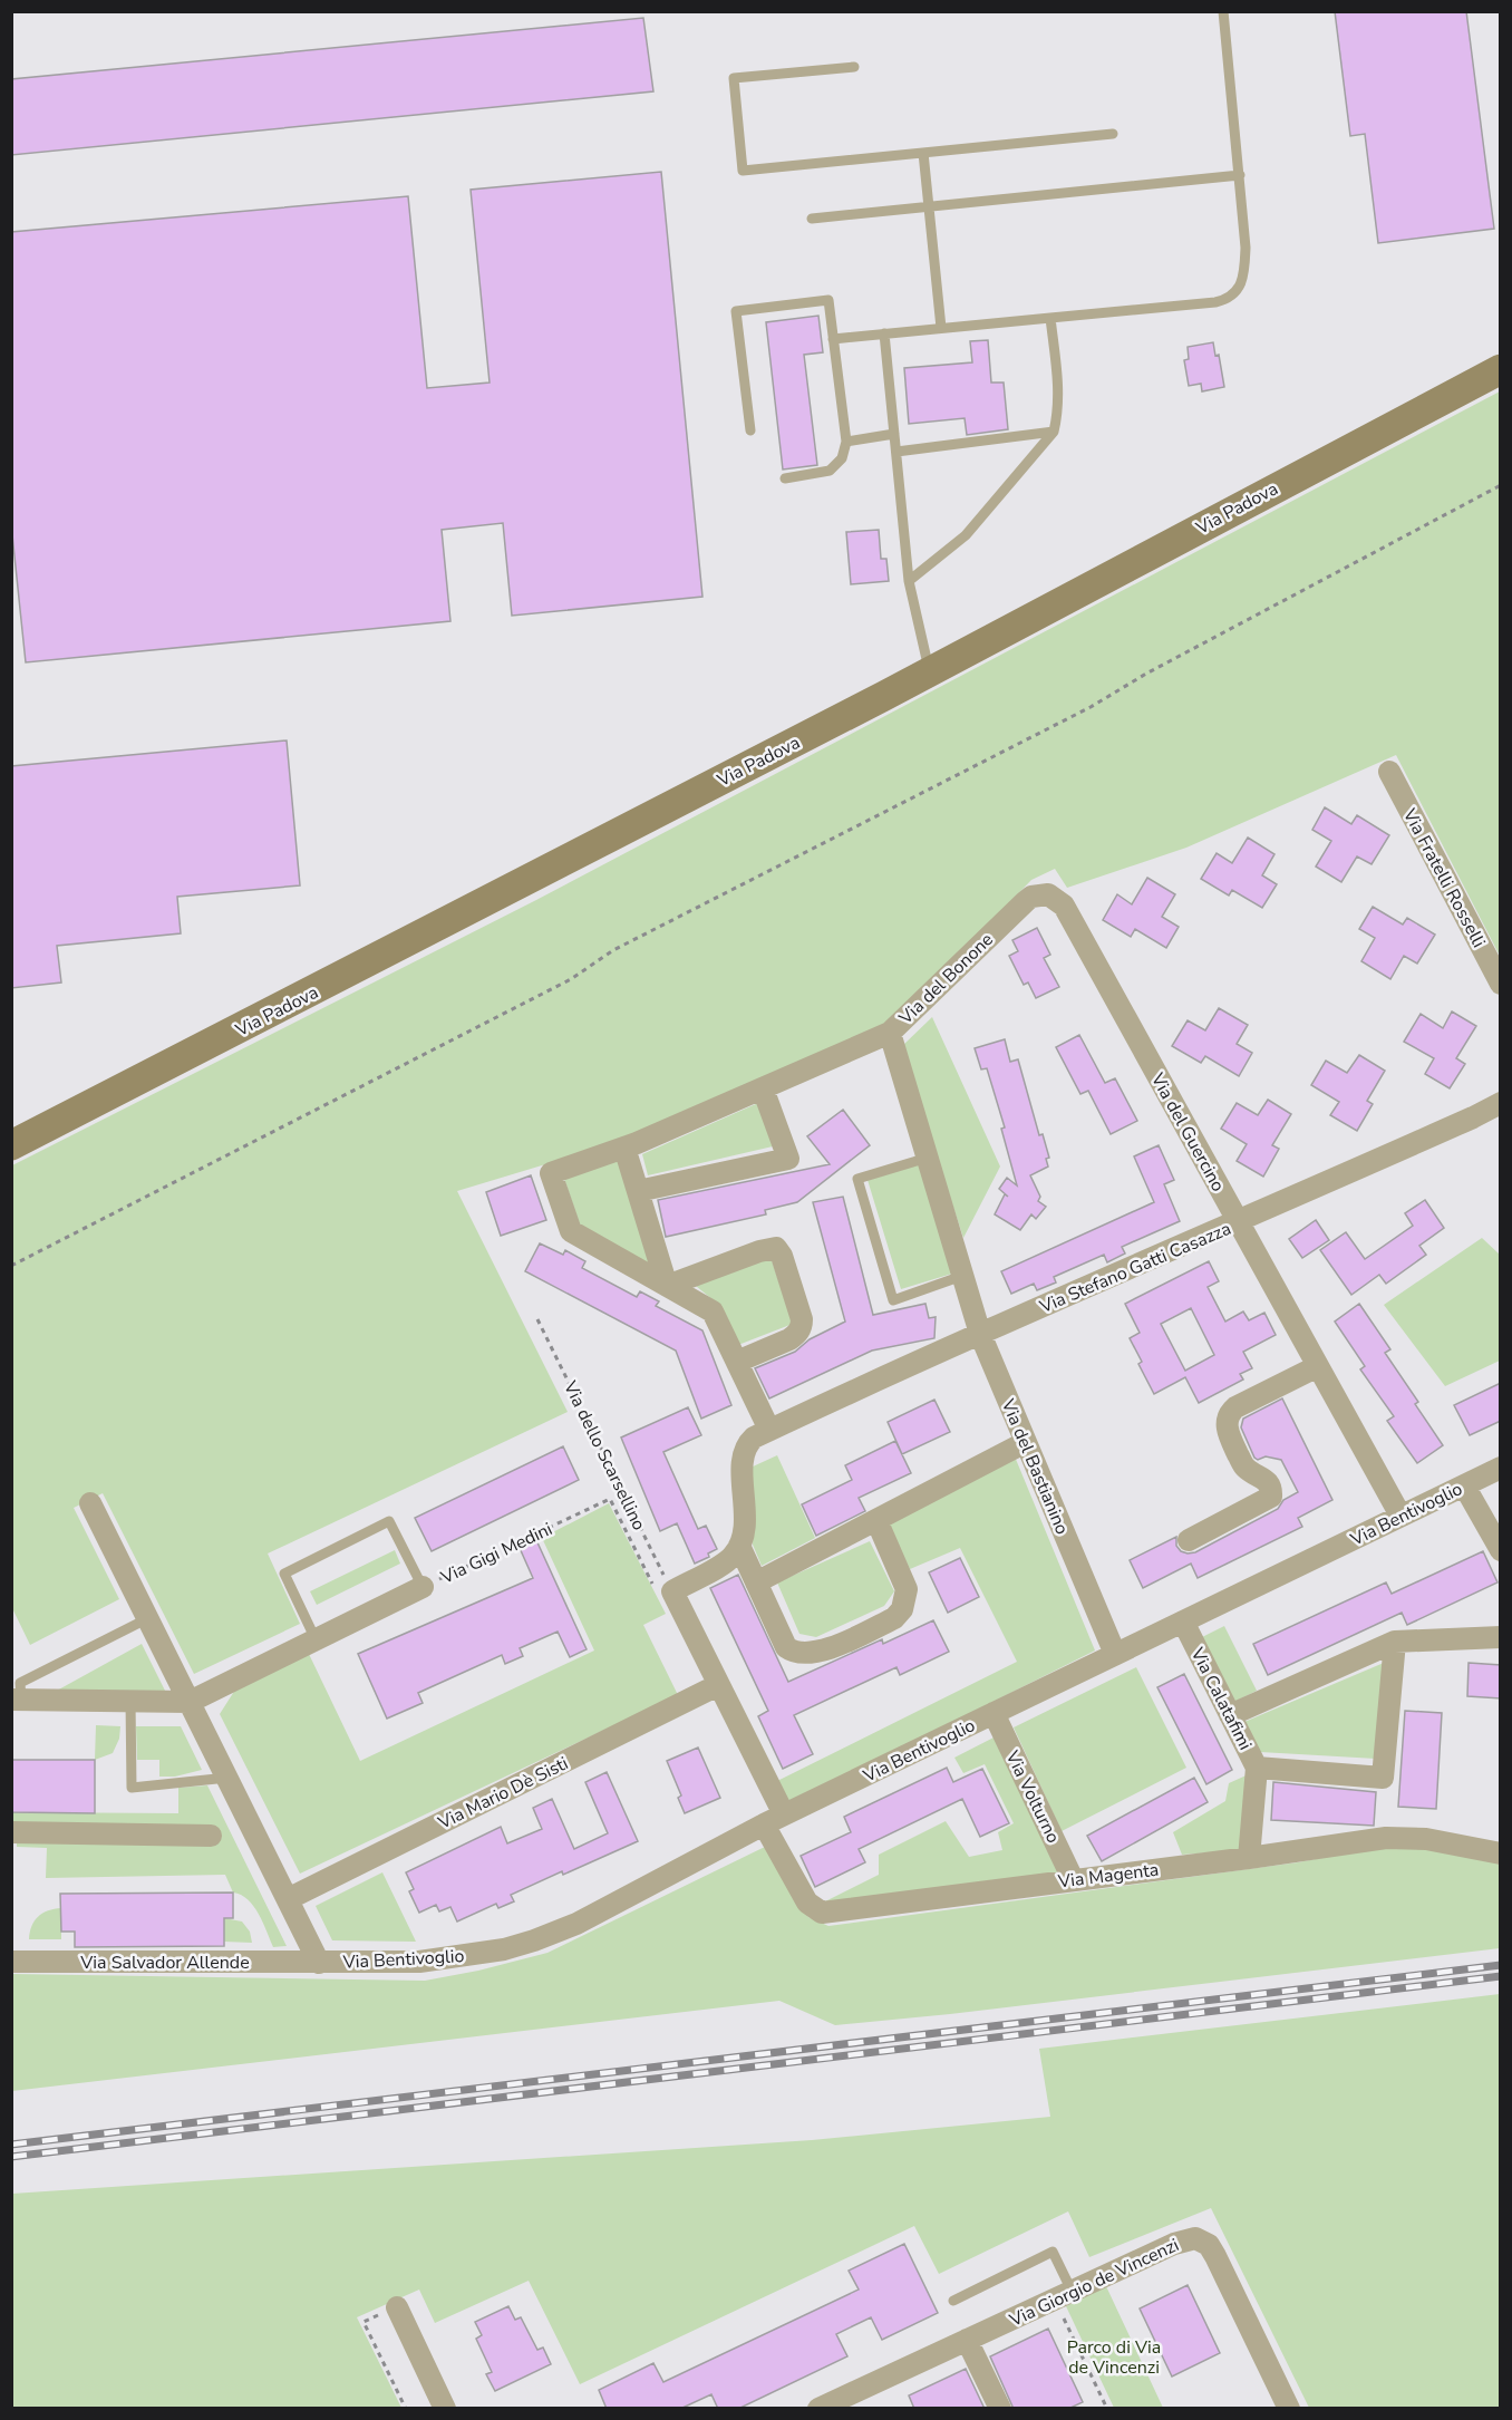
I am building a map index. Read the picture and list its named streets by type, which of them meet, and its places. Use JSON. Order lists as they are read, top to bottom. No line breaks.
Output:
{"streets":{"main road":["Via Padova"],"street":["Via Fratelli Rosselli","Via del Bonone","Via del Guercino","Via Stefano Gatti Casazza","Via del Bastianino","Via Bentivoglio","Via Gigi Medini","Via Calatafimi","Via Mario Dè Sisti","Via Volturno","Via Magenta","Via Salvador Allende","Via Giorgio de Vincenzi"],"path":["Via dello Scarsellino"]},"crossings":[["Via del Bonone","Via del Guercino"],["Via del Bonone","Via del Bastianino"],["Via del Guercino","Via Stefano Gatti Casazza"],["Via del Guercino","Via Bentivoglio"],["Via Stefano Gatti Casazza","Via del Bastianino"],["Via dello Scarsellino","Via Gigi Medini"],["Via del Bastianino","Via Bentivoglio"],["Via Bentivoglio","Via Calatafimi"],["Via Bentivoglio","Via Volturno"],["Via Bentivoglio","Via Magenta"],["Via Bentivoglio","Via Salvador Allende"],["Via Calatafimi","Via Magenta"],["Via Volturno","Via Magenta"]],"parks":["Parco di Via de Vincenzi"]}
